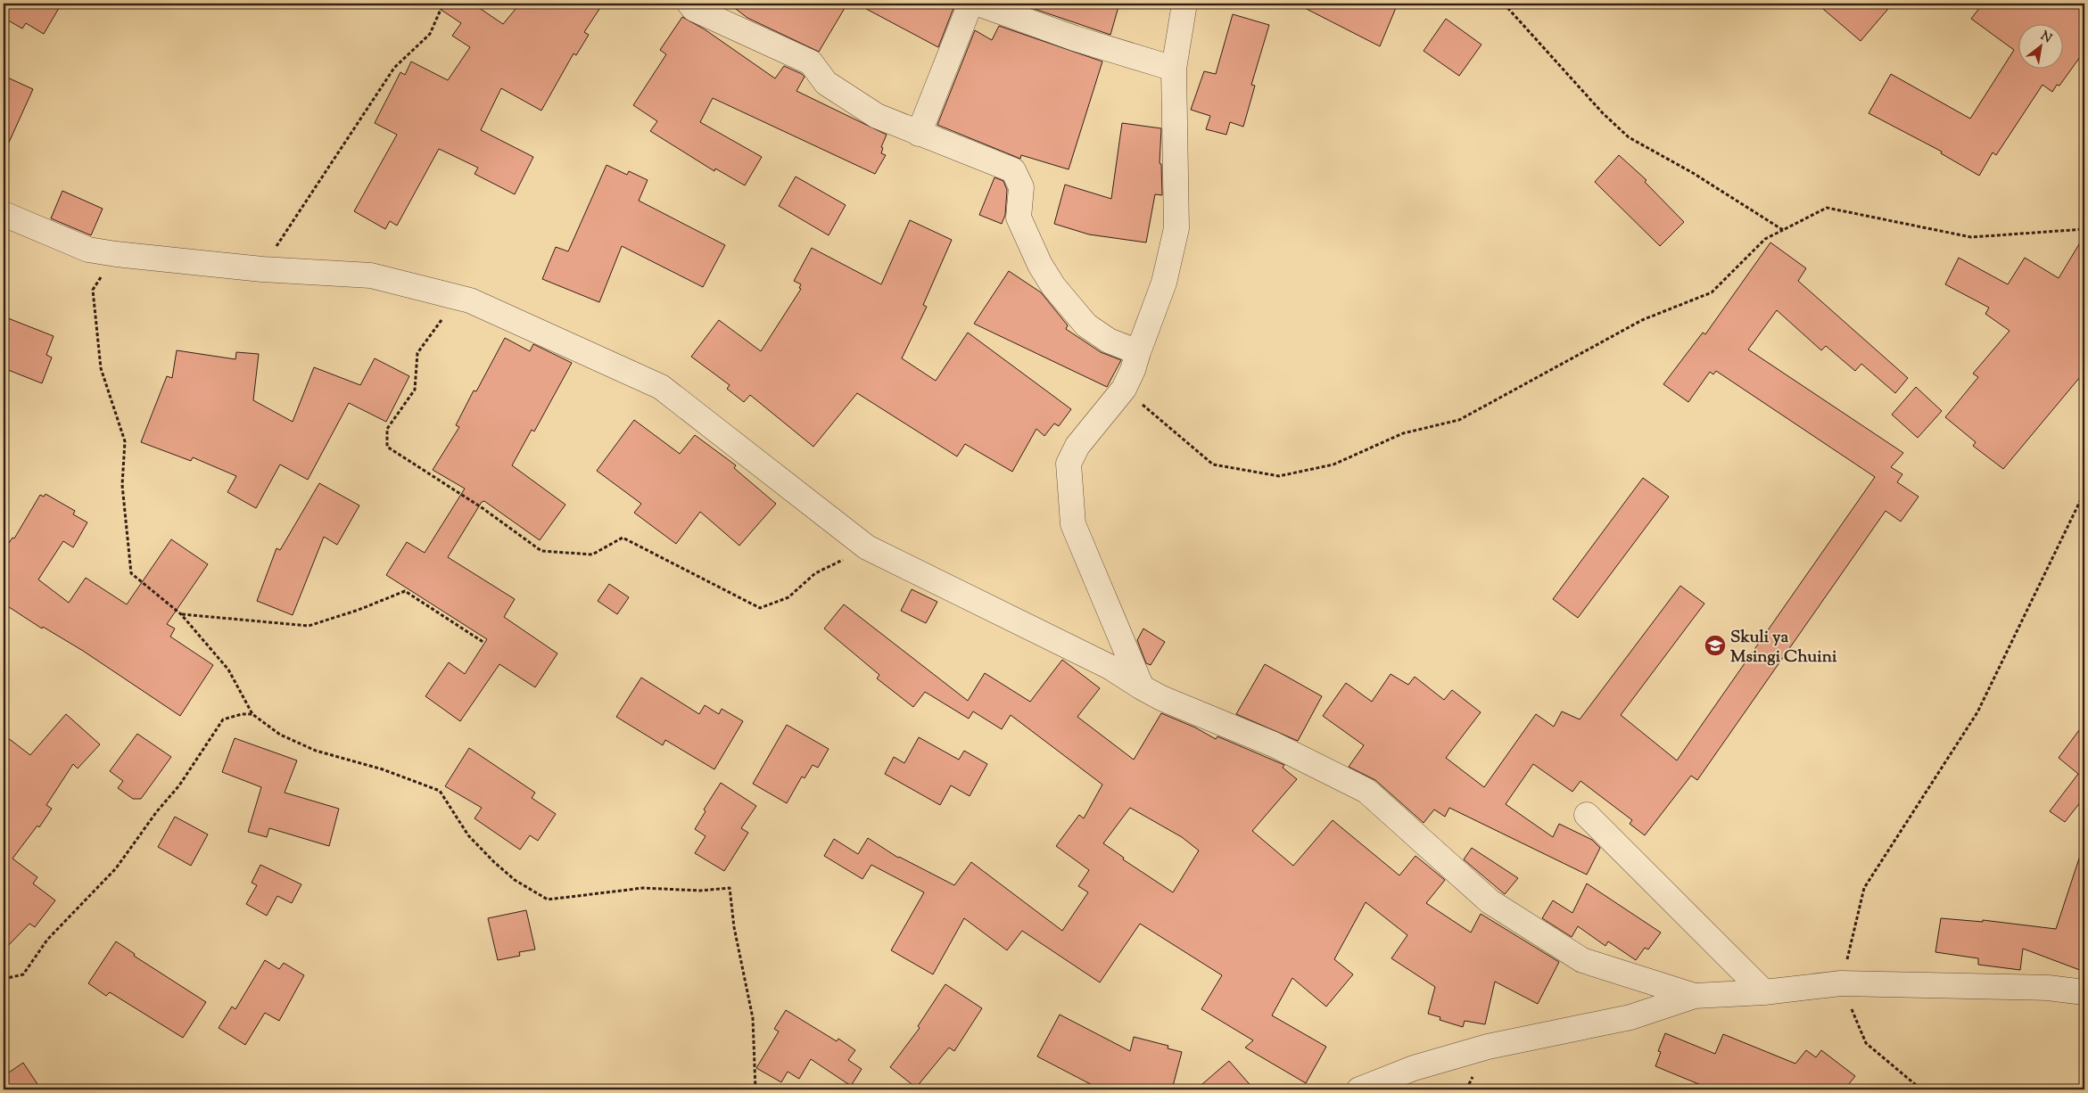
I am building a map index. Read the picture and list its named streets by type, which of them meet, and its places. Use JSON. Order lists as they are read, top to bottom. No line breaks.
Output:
{"places":{"school or university":["Skuli ya Msingi Chuini"]},"north":"top right"}
